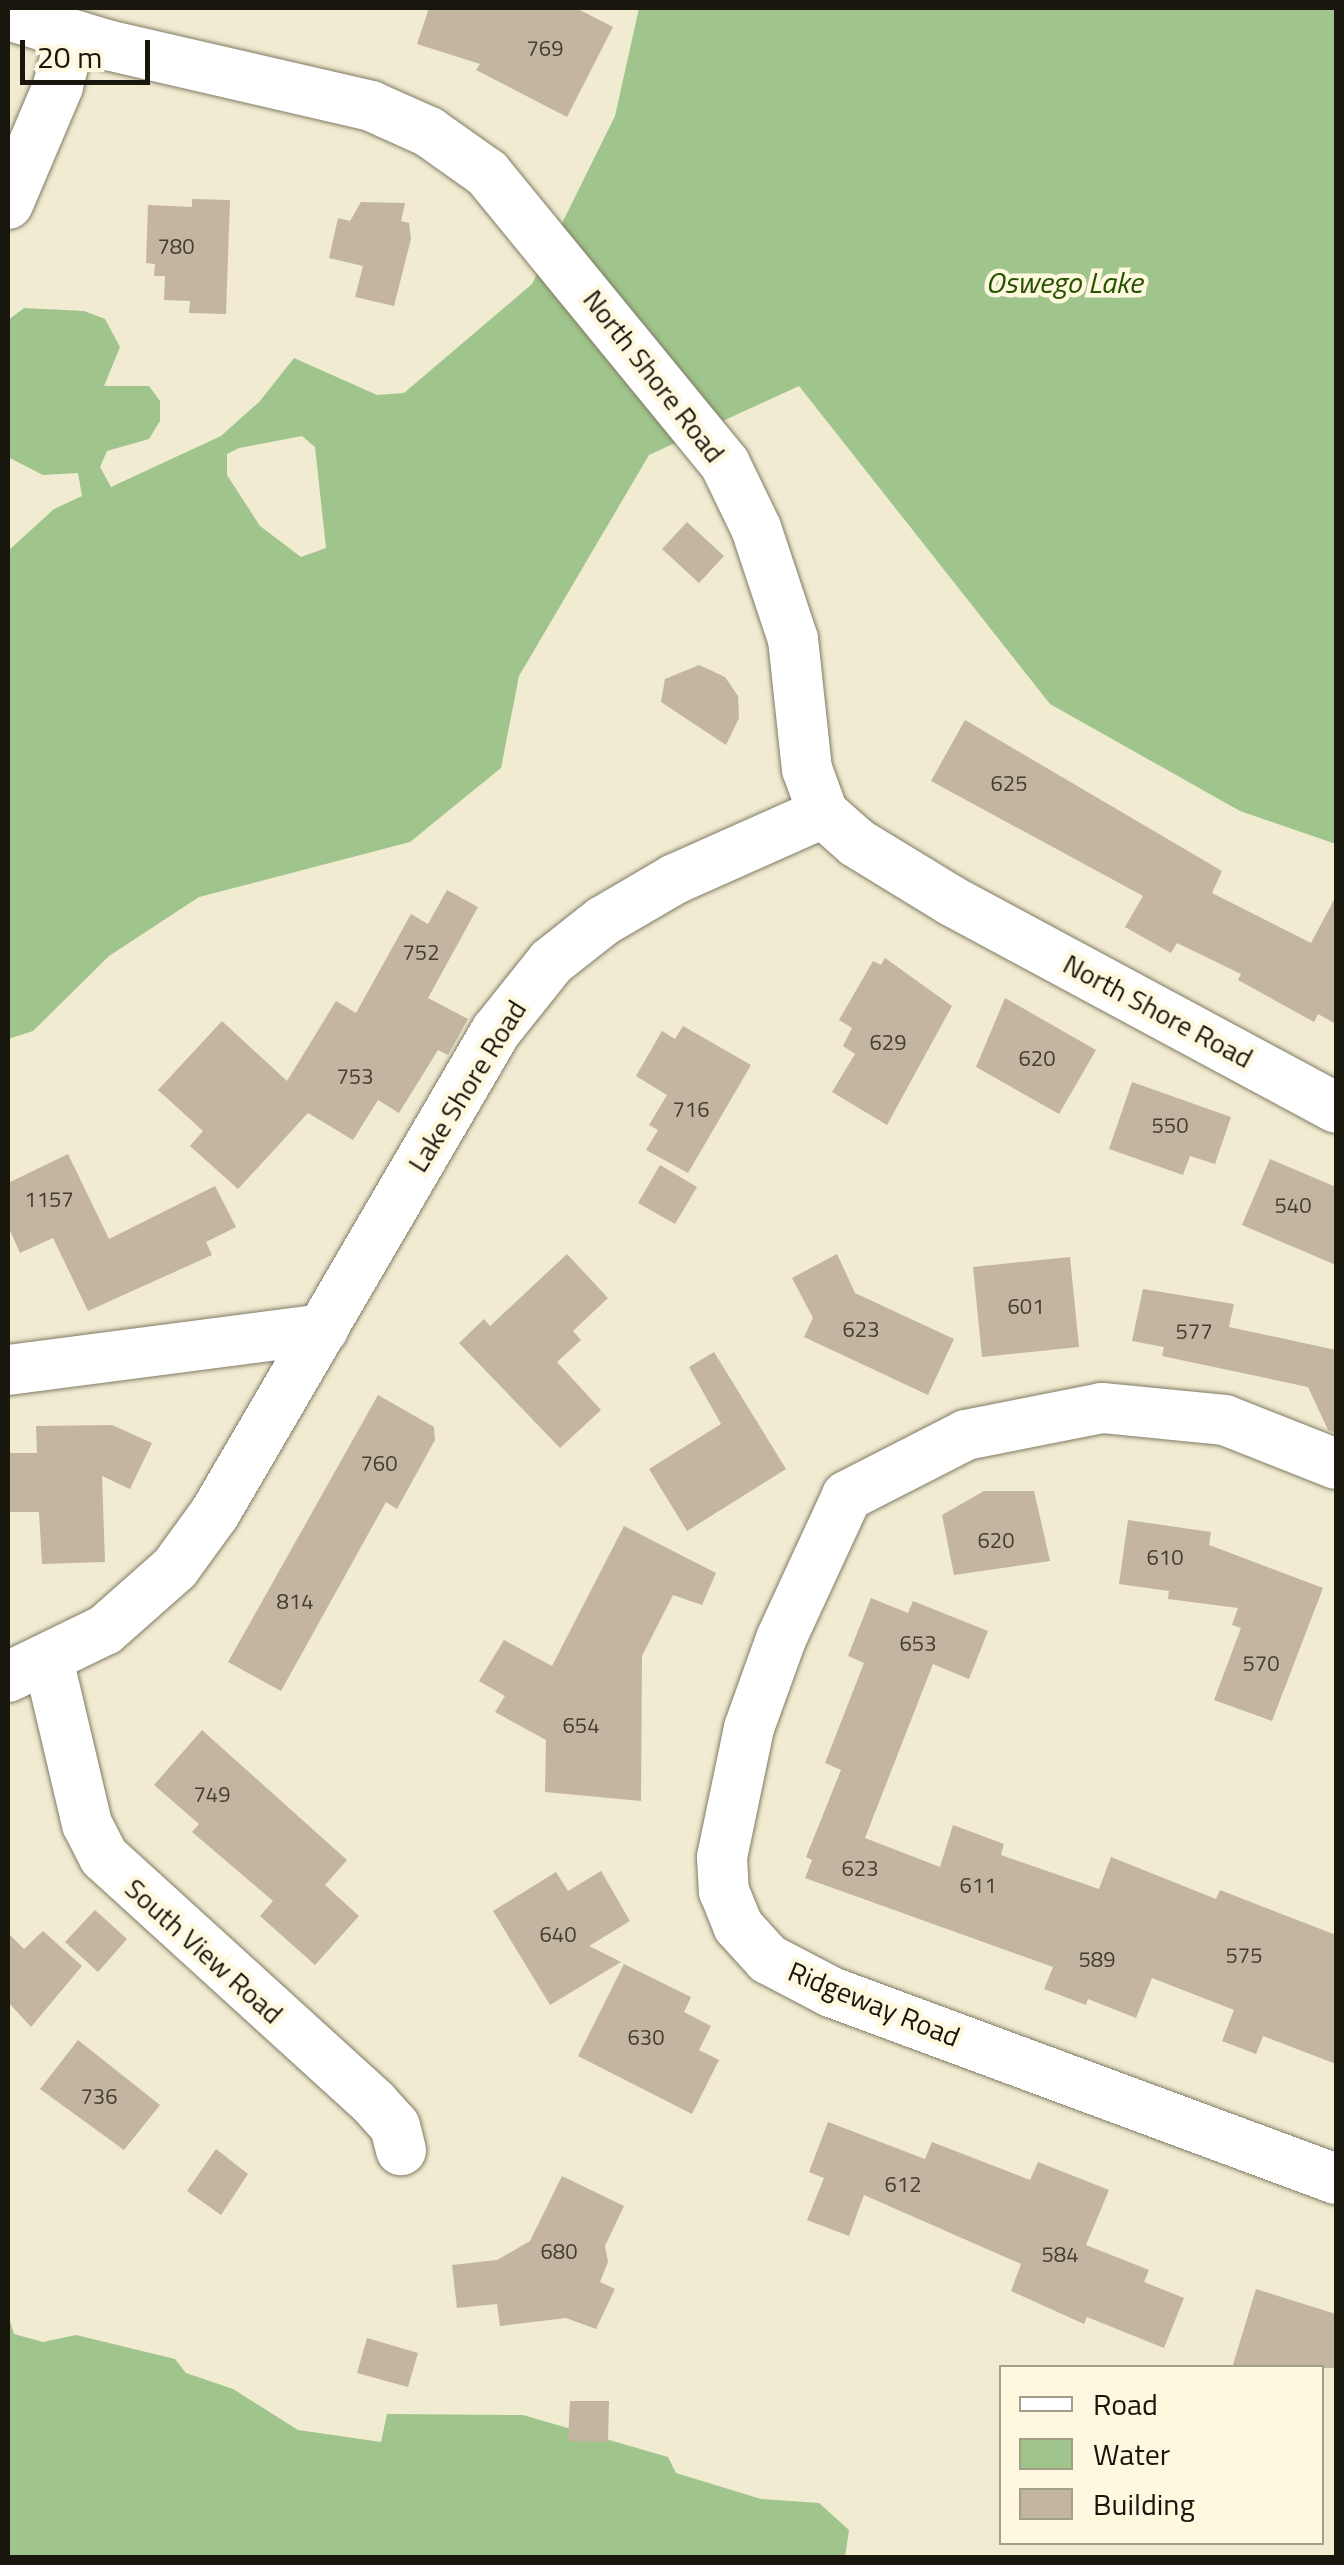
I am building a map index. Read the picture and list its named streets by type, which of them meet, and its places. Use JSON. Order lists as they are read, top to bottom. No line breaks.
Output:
{"streets":{"street":["North Shore Road","Lake Shore Road","South View Road","Ridgeway Road"]},"crossings":[["North Shore Road","Lake Shore Road"],["Lake Shore Road","South View Road"]],"water":["Oswego Lake"],"house_numbers":["769","780","625","752","629","620","753","716","550","1157","540","601","623","577","760","620","610","814","653","570","654","749","623","611","640","575","589","630","736","612","680","584"],"legend":["Road","Water","Building"],"scale_bar":"20 m"}
